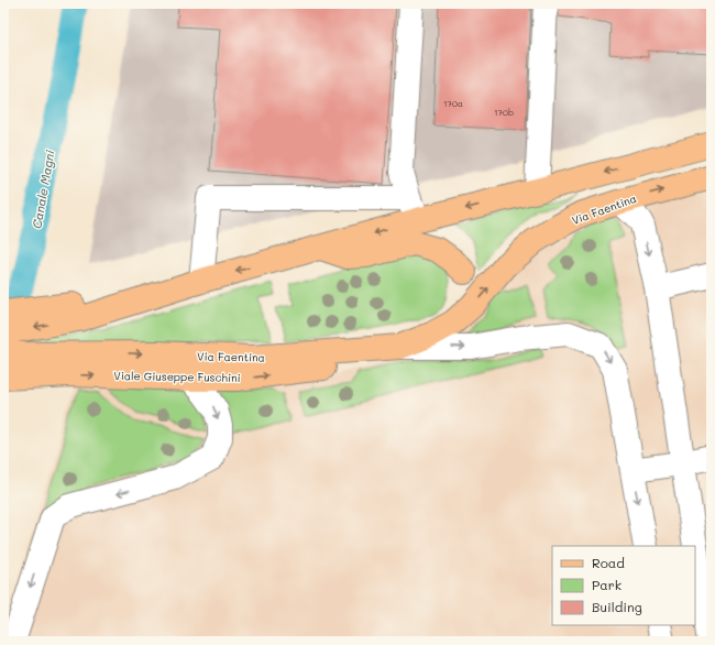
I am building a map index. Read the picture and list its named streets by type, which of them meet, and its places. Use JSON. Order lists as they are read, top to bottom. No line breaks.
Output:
{"streets":{"main road":["Via Faentina","Viale Giuseppe Fuschini"]},"crossings":[["Via Faentina","Viale Giuseppe Fuschini"]],"water":["Canale Magni"],"house_numbers":["170a","170b"],"legend":["Road","Park","Building"]}
